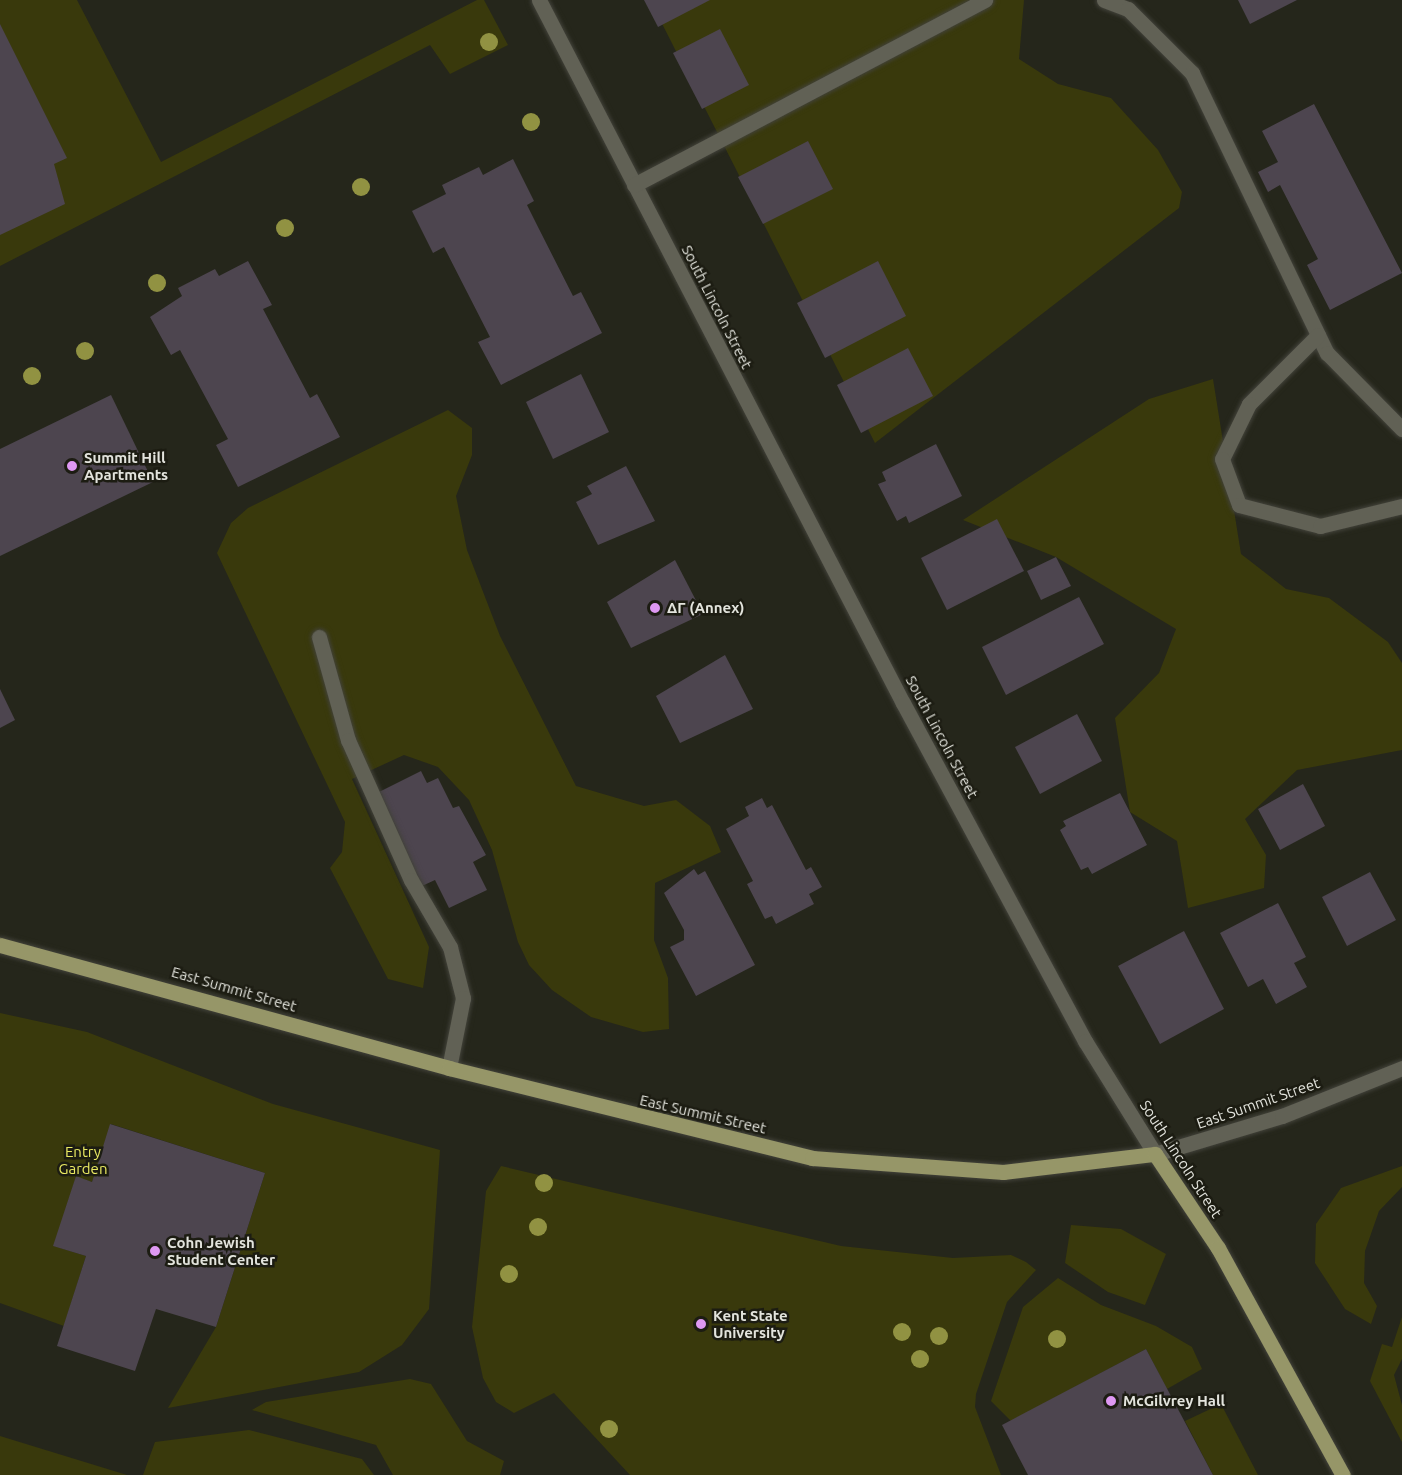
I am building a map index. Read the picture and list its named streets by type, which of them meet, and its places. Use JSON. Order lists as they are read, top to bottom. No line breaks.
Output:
{"streets":{"main road":["South Lincoln Street","East Summit Street"]},"crossings":[["South Lincoln Street","East Summit Street"]],"parks":["Entry Garden"],"places":["Summit Hill Apartments","ΔΓ (Annex)","Cohn Jewish Student Center","Kent State University","McGilvrey Hall"]}
